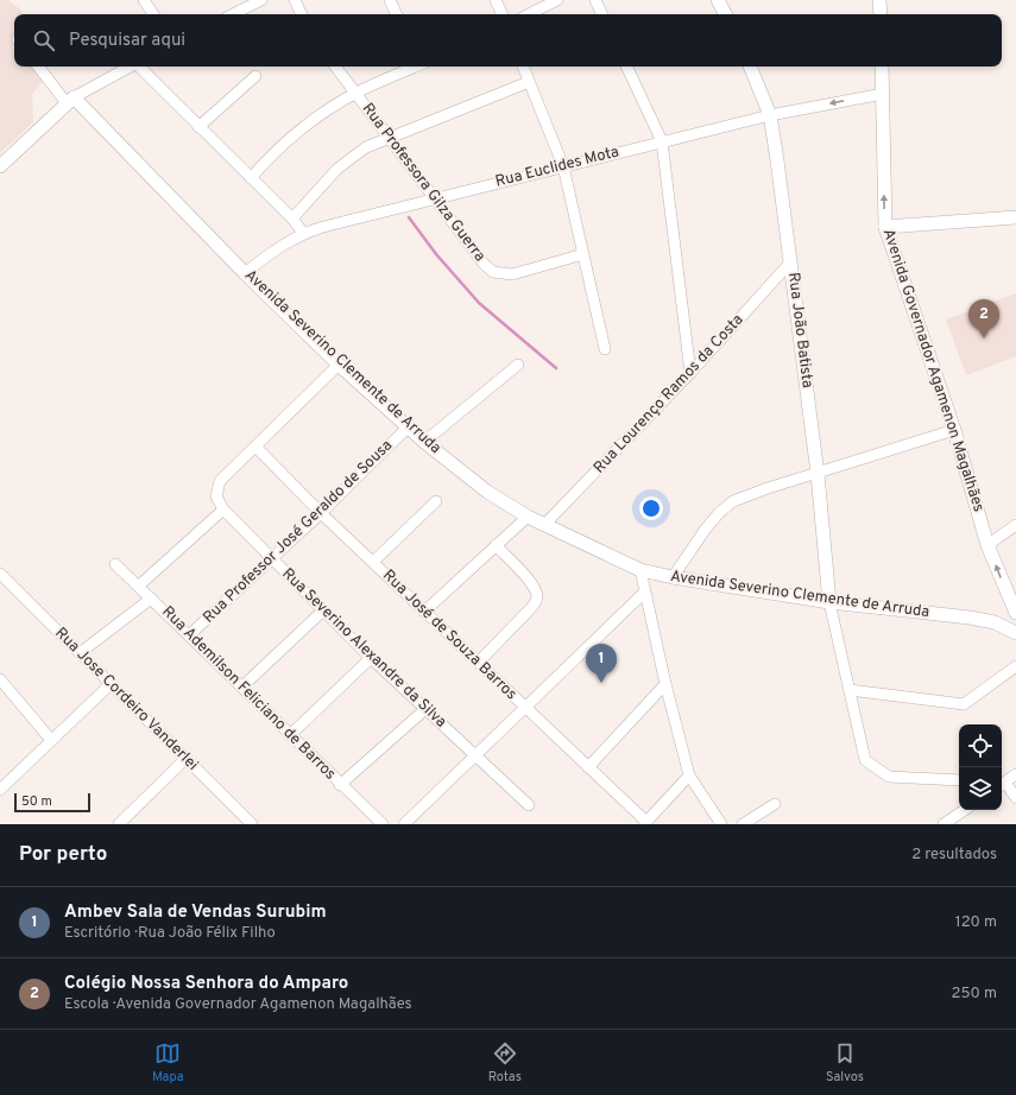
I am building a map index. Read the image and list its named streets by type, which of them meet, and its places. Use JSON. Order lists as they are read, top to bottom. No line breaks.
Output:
{"streets":{"main road":["Rua João Batista","Avenida Severino Clemente de Arruda","Avenida Governador Agamenon Magalhães"],"street":["Rua Euclides Mota","Rua Professora Gilza Guerra","Rua Lourenço Ramos da Costa","Rua Professor José Geraldo de Sousa","Rua José de Souza Barros","Rua Severino Alexandre da Silva","Rua Ademilson Feliciano de Barros","Rua Jose Cordeiro Vanderlei"]},"crossings":[["Rua Euclides Mota","Rua Professora Gilza Guerra"],["Rua Euclides Mota","Rua João Batista"],["Rua Euclides Mota","Avenida Severino Clemente de Arruda"],["Rua Euclides Mota","Avenida Governador Agamenon Magalhães"],["Rua João Batista","Avenida Severino Clemente de Arruda"],["Rua João Batista","Rua Lourenço Ramos da Costa"],["Avenida Severino Clemente de Arruda","Rua Lourenço Ramos da Costa"],["Avenida Severino Clemente de Arruda","Rua Professor José Geraldo de Sousa"],["Rua Professor José Geraldo de Sousa","Rua José de Souza Barros"],["Rua Professor José Geraldo de Sousa","Rua Severino Alexandre da Silva"],["Rua Professor José Geraldo de Sousa","Rua Ademilson Feliciano de Barros"]],"one_way":["Avenida Governador Agamenon Magalhães"],"scale_bar":"50 m","page":{"search":"Pesquisar aqui","pins":["2","1"],"scale":"50 m","heading":["Por perto","2 resultados"],"list":[{"mark":"1","name":"Ambev Sala de Vendas Surubim","note":"Escritório · Rua João Félix Filho","value":"120 m"},{"mark":"2","name":"Colégio Nossa Senhora do Amparo","note":"Escola · Avenida Governador Agamenon Magalhães","value":"250 m"}],"nav":["Mapa","Rotas","Salvos"]}}
